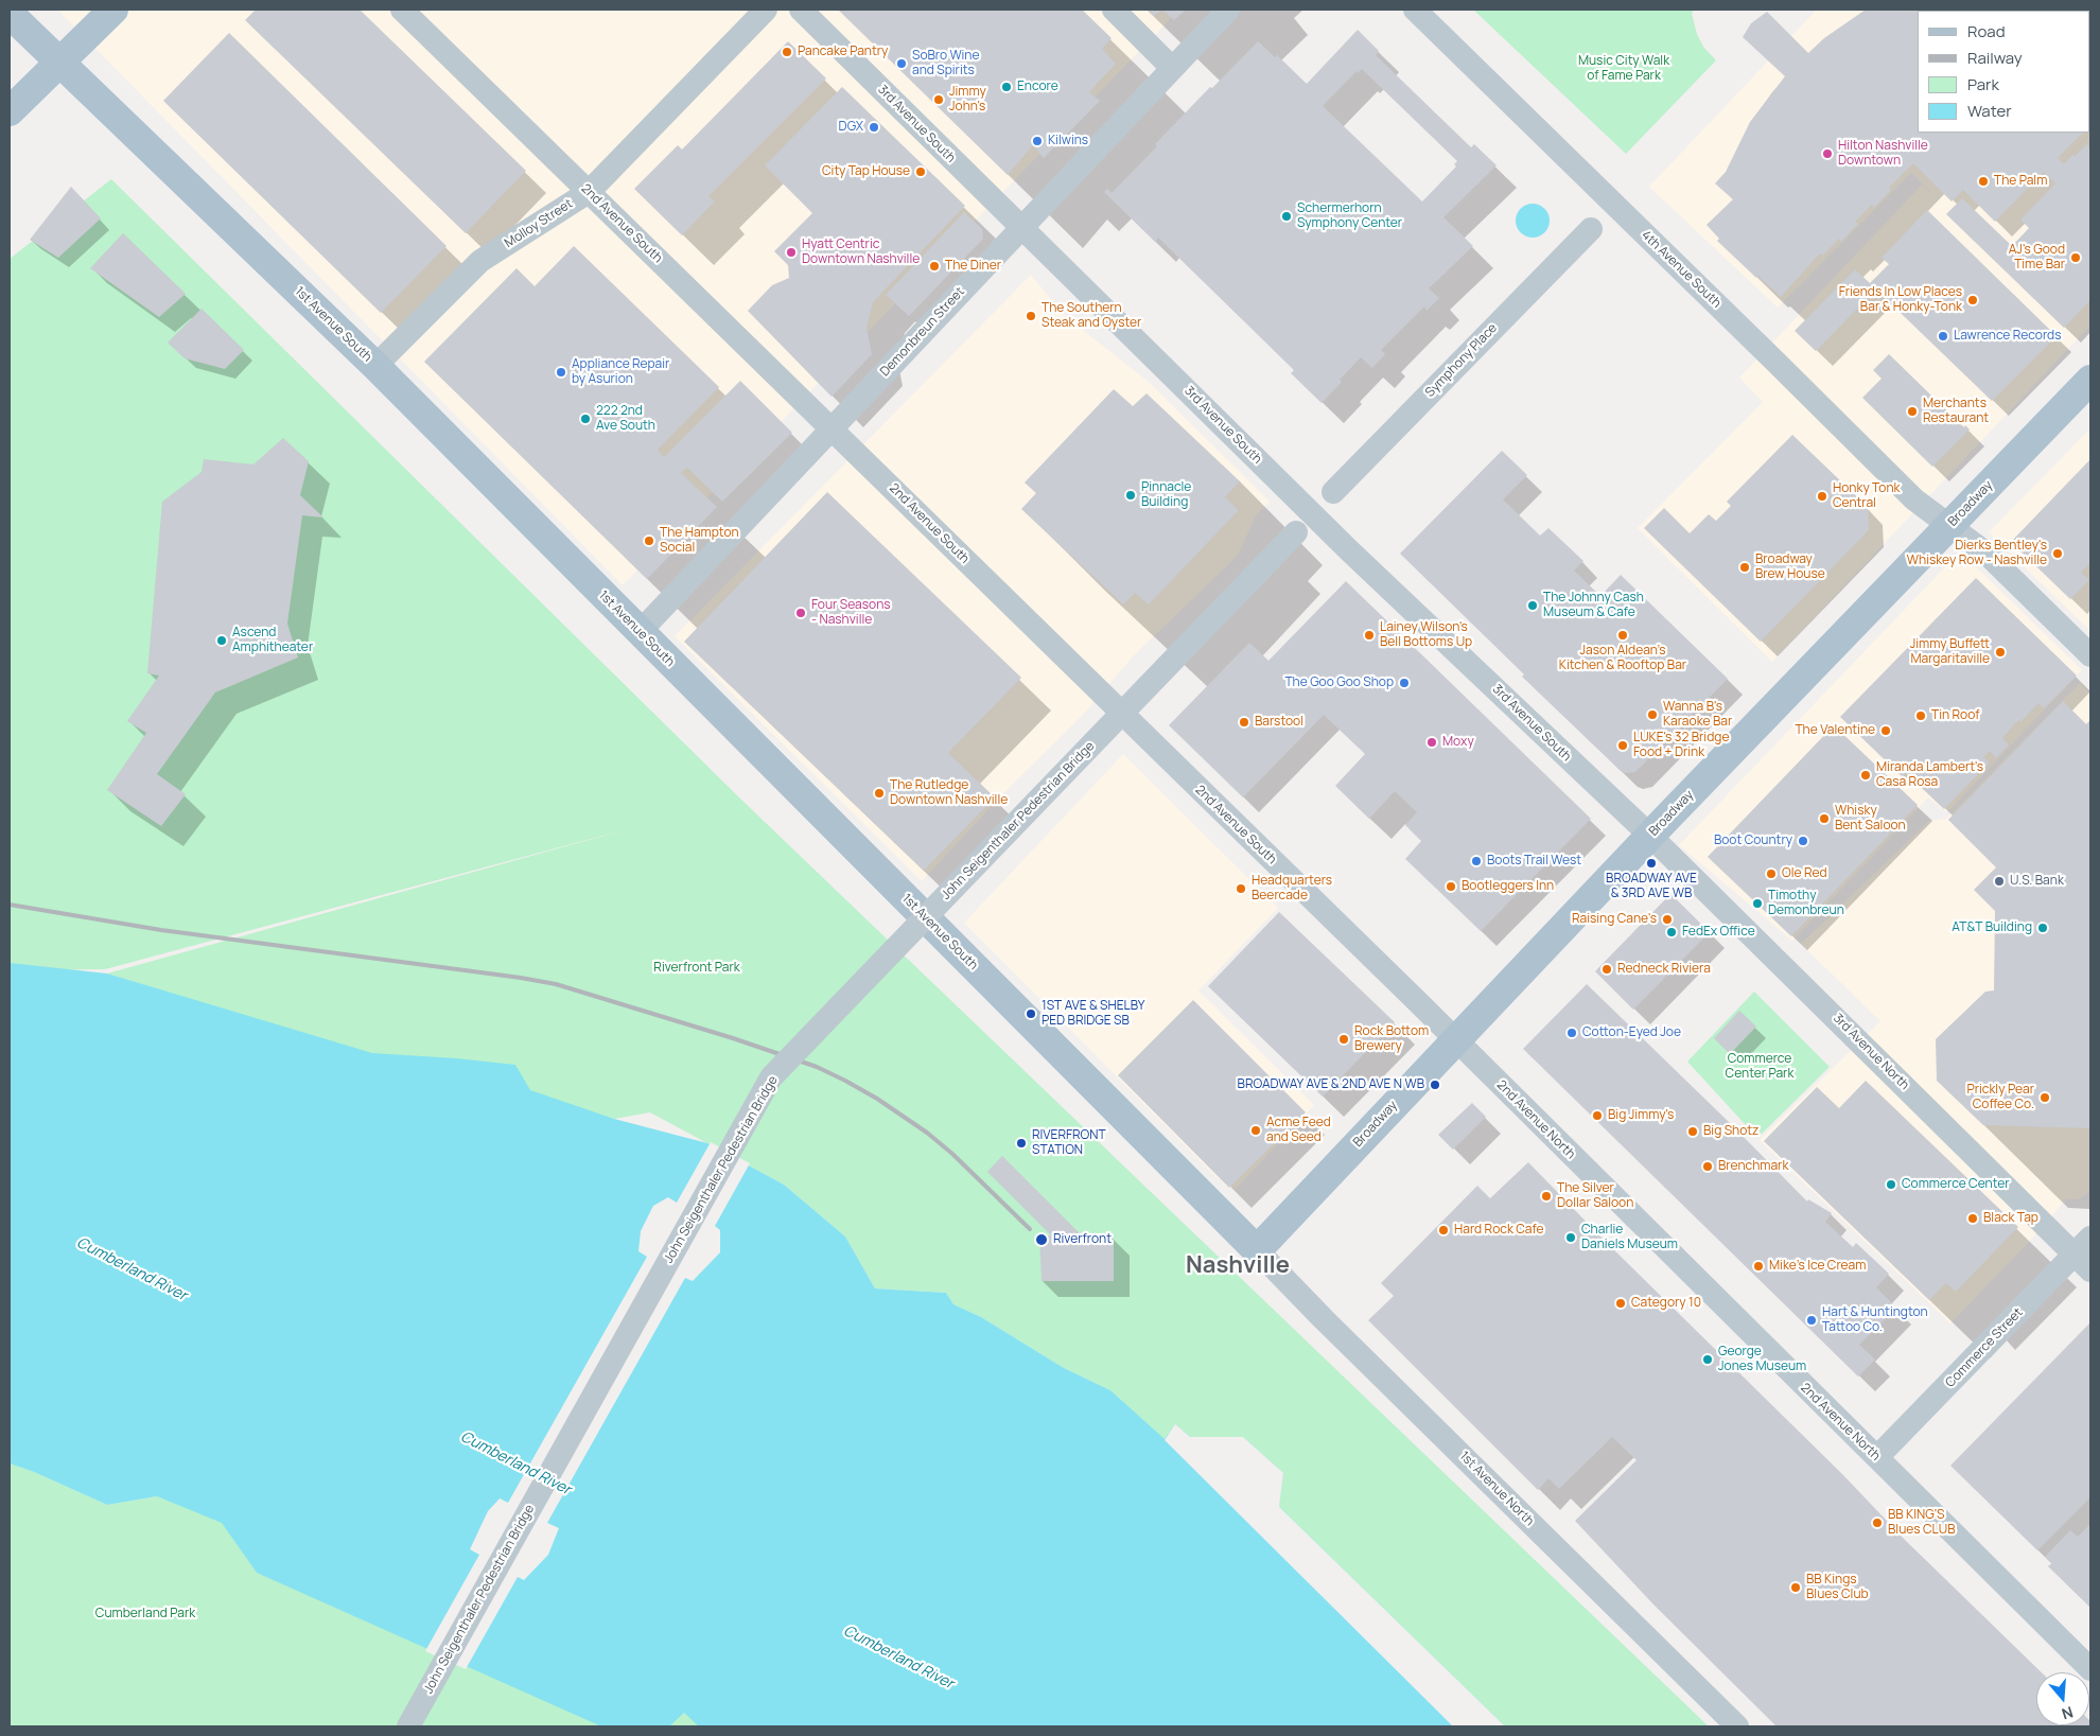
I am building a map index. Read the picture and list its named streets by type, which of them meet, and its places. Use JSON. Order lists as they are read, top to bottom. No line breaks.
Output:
{"streets":{"main road":["1st Avenue South","Broadway"],"street":["3rd Avenue South","Molloy Street","2nd Avenue South","4th Avenue South","Demonbreun Street","Symphony Place","John Seigenthaler Pedestrian Bridge","3rd Avenue North","2nd Avenue North","Commerce Street","1st Avenue North"]},"crossings":[["3rd Avenue South","Demonbreun Street"],["3rd Avenue South","Broadway"],["3rd Avenue South","3rd Avenue North"],["Molloy Street","2nd Avenue South"],["Molloy Street","1st Avenue South"],["2nd Avenue South","Demonbreun Street"],["2nd Avenue South","Broadway"],["2nd Avenue South","2nd Avenue North"],["4th Avenue South","Broadway"],["1st Avenue South","Demonbreun Street"],["1st Avenue South","Broadway"],["1st Avenue South","1st Avenue North"],["Broadway","3rd Avenue North"],["Broadway","2nd Avenue North"],["Broadway","1st Avenue North"],["3rd Avenue North","Commerce Street"],["2nd Avenue North","Commerce Street"]],"districts":["Nashville"],"water":["Cumberland River"],"parks":["Music City Walk of Fame Park","Riverfront Park","Commerce Center Park","Cumberland Park"],"places":["Pancake Pantry","SoBro Wine and Spirits","Encore","Jimmy John's","DGX","Kilwins","Hilton Nashville Downtown","City Tap House","The Palm","Schermerhorn Symphony Center","Hyatt Centric Downtown Nashville","AJ's Good Time Bar","The Diner","Friends In Low Places Bar & Honky-Tonk","The Southern Steak and Oyster","Lawrence Records","Appliance Repair by Asurion","Merchants Restaurant","222 2nd Ave South","Pinnacle Building","Honky Tonk Central","The Hampton Social","Dierks Bentley's Whiskey Row - Nashville","Broadway Brew House","The Johnny Cash Museum & Cafe","Four Seasons - Nashville","Lainey Wilson's Bell Bottoms Up","Jason Aldean’s Kitchen & Rooftop Bar","Ascend Amphitheater","Jimmy Buffett Margaritaville","The Goo Goo Shop","Wanna B's Karaoke Bar","Tin Roof","Barstool","The Valentine","Moxy","LUKE's 32 Bridge Food + Drink","Miranda Lambert's Casa Rosa","The Rutledge Downtown Nashville","Whisky Bent Saloon","Boot Country","Boots Trail West","BROADWAY AVE & 3RD AVE WB","Ole Red","U.S. Bank","Bootleggers Inn","Headquarters Beercade","Timothy Demonbreun","Raising Cane's","AT&T Building","FedEx Office","Redneck Riviera","1ST AVE & SHELBY PED BRIDGE SB","Cotton-Eyed Joe","Rock Bottom Brewery","BROADWAY AVE & 2ND AVE N WB","Prickly Pear Coffee Co.","Big Jimmy's","Acme Feed and Seed","Big Shotz","RIVERFRONT STATION","Brenchmark","Commerce Center","The Silver Dollar Saloon","Black Tap","Hard Rock Cafe","Charlie Daniels Museum","Riverfront","Mike’s Ice Cream","Category 10","Hart & Huntington Tattoo Co.","George Jones Museum","BB KING'S Blues CLUB","BB Kings Blues Club"],"legend":["Road","Railway","Park","Water"],"north":"bottom"}
